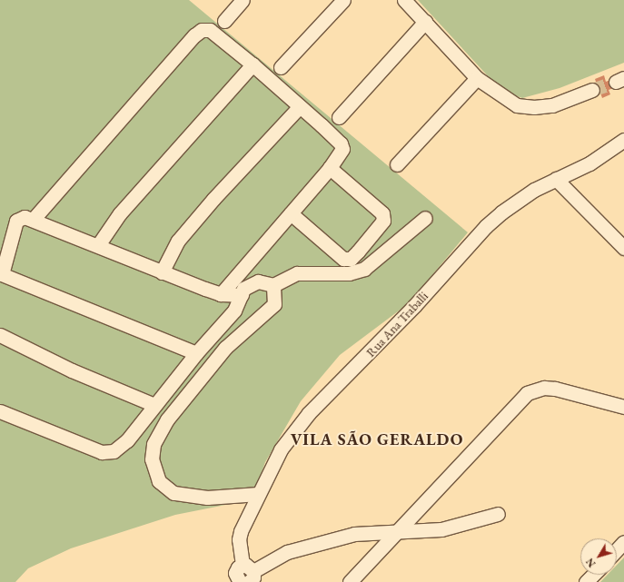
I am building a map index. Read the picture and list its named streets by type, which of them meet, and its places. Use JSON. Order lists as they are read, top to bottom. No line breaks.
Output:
{"streets":{"street":["Rua Ana Traballi"]},"districts":["VILA SÃO GERALDO"],"north":"bottom left"}
